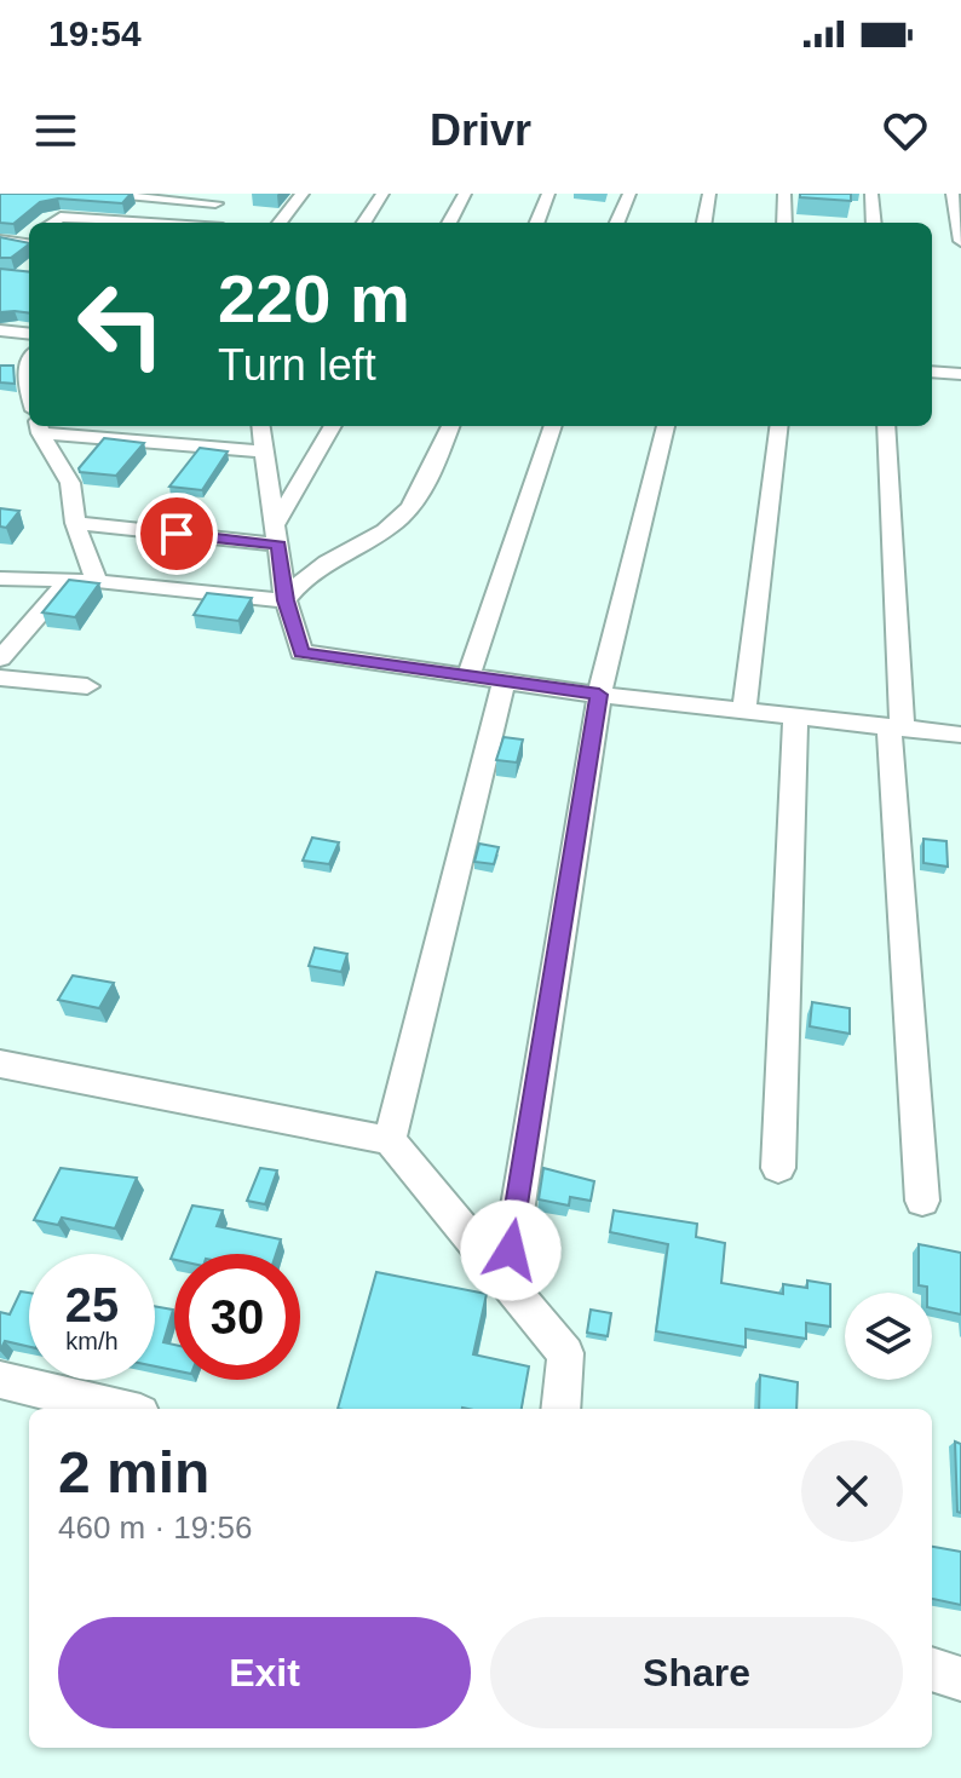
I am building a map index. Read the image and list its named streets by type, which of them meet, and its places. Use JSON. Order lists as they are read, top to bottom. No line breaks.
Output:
{"page":{"status":"19:54","header":"Drivr","turn":["220 m","Turn left"],"speed":"25 km/h","limit":"30","heading":["2 min","460 m · 19:56"],"buttons":["Exit","Share"]}}
